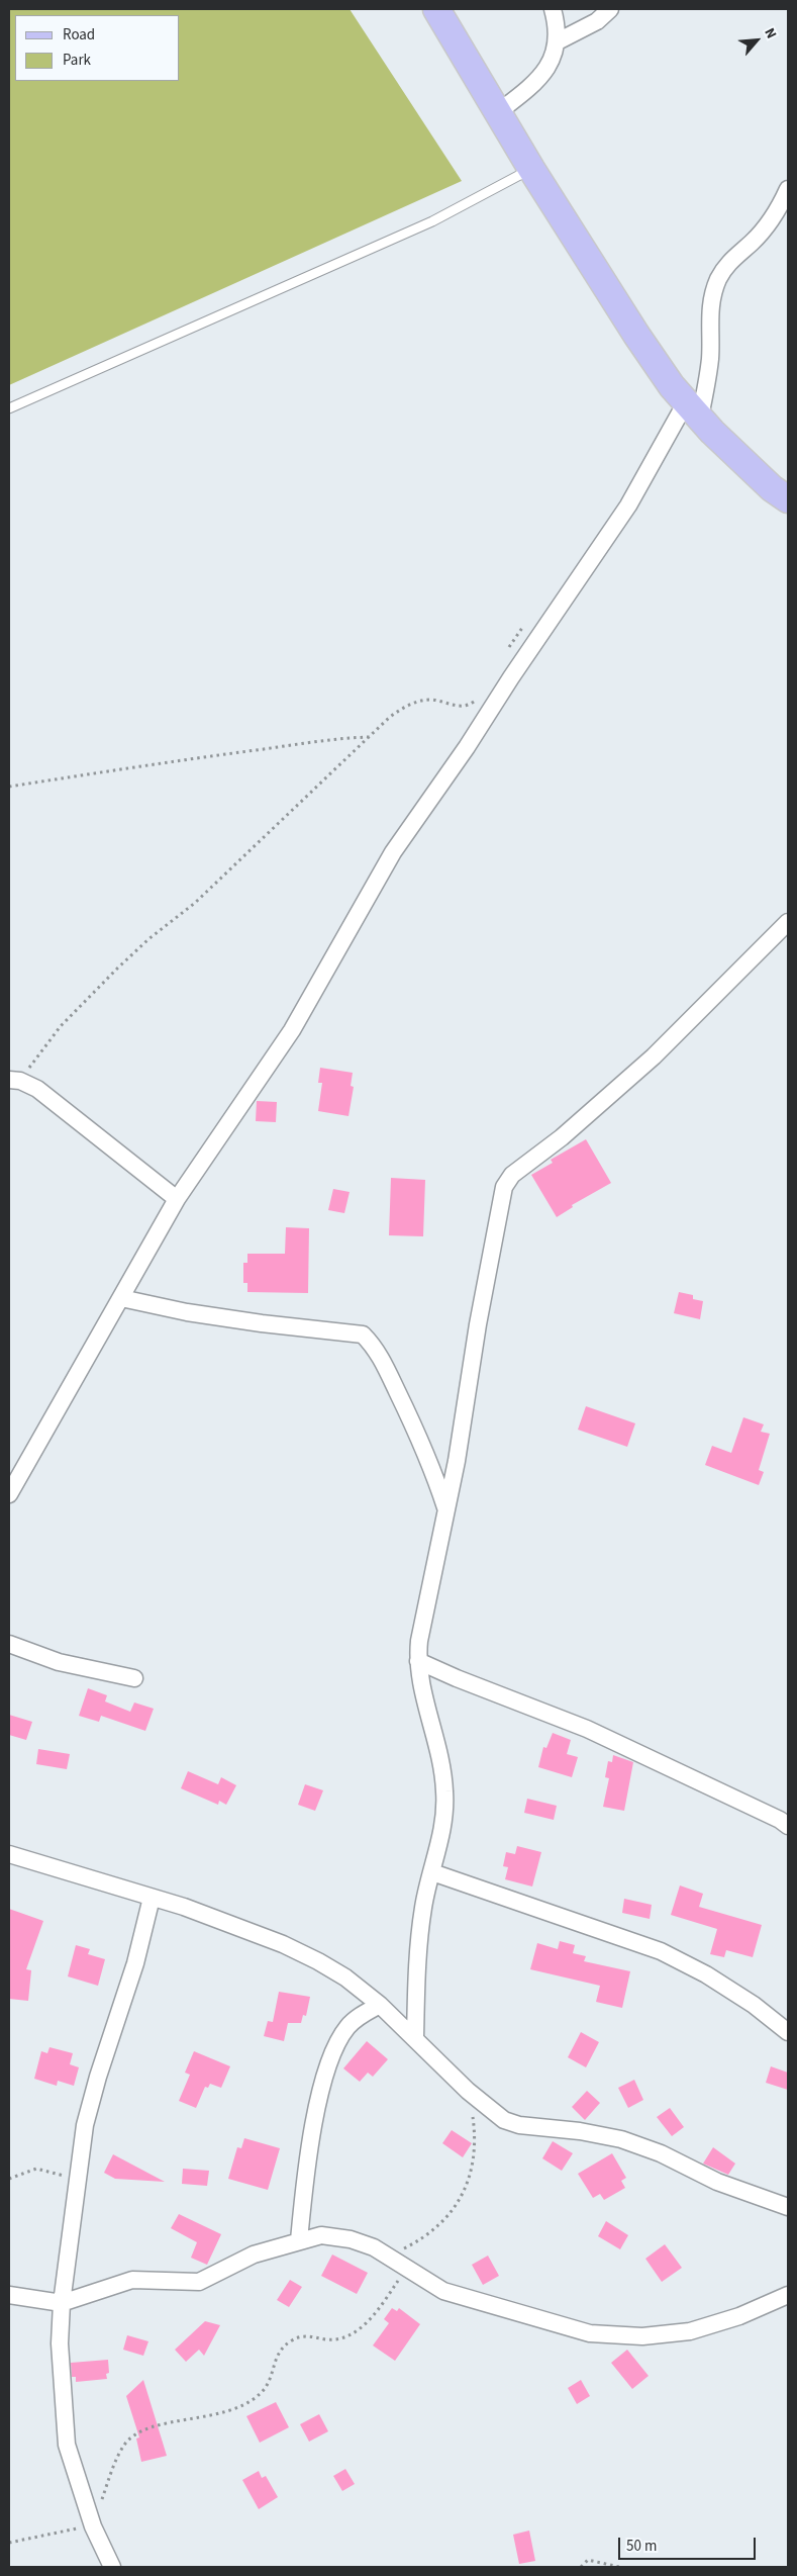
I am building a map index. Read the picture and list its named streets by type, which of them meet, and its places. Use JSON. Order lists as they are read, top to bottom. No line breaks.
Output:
{"legend":["Road","Park"],"scale_bar":"50 m","north":"top right"}
